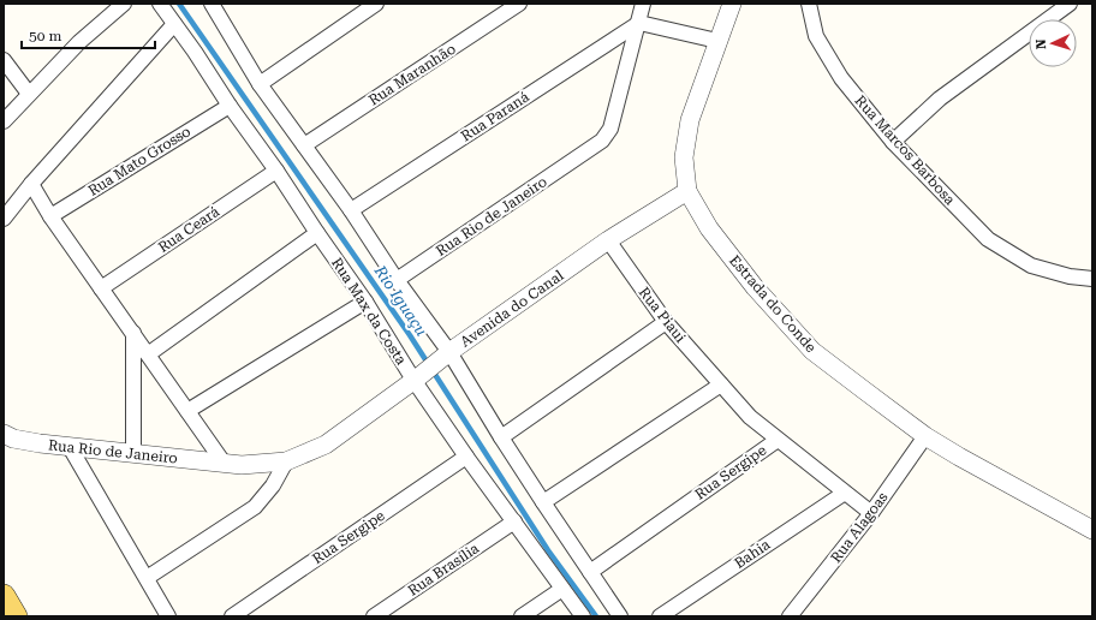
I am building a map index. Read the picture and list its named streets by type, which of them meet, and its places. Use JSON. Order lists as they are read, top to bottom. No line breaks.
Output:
{"streets":{"street":["Rua Maranhão","Rua Paraná","Rua Marcos Barbosa","Rua Mato Grosso","Rua Rio de Janeiro","Rua Ceará","Estrada do Conde","Avenida do Canal","Rua Max da Costa","Rua Piaui","Rua Sergipe","Rua Alagoas","Bahia","Rua Brasília"]},"crossings":[["Rua Paraná","Rua Rio de Janeiro"],["Rua Mato Grosso","Rua Max da Costa"],["Rua Rio de Janeiro","Avenida do Canal"],["Rua Rio de Janeiro","Rua Max da Costa"],["Rua Ceará","Rua Max da Costa"],["Estrada do Conde","Avenida do Canal"],["Estrada do Conde","Rua Alagoas"],["Avenida do Canal","Rua Max da Costa"],["Avenida do Canal","Rua Piaui"],["Rua Max da Costa","Rua Sergipe"],["Rua Max da Costa","Rua Brasília"],["Rua Piaui","Rua Sergipe"],["Rua Piaui","Rua Alagoas"],["Rua Piaui","Bahia"]],"water":["Rio Iguaçu"],"scale_bar":"50 m","north":"left"}
